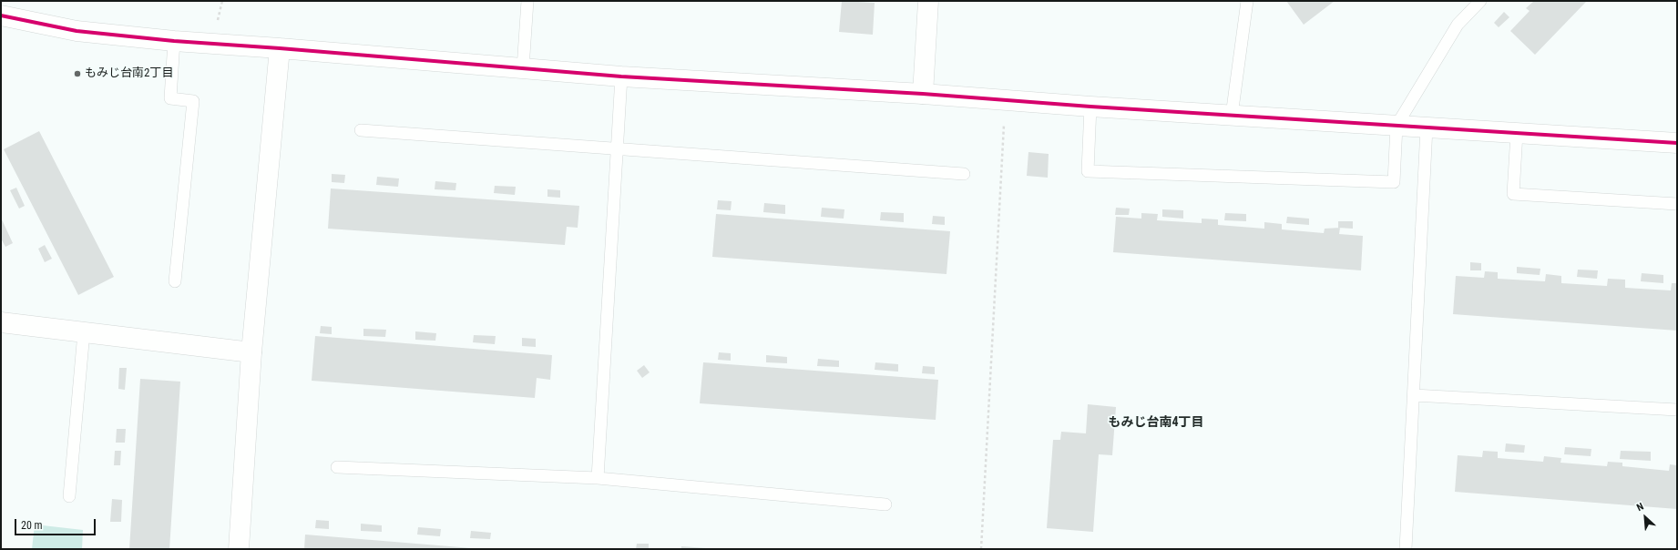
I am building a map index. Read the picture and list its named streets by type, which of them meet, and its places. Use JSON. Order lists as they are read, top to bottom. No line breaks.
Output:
{"districts":["もみじ台南4丁目"],"places":["もみじ台南2丁目"],"scale_bar":"20 m","north":"top left"}
